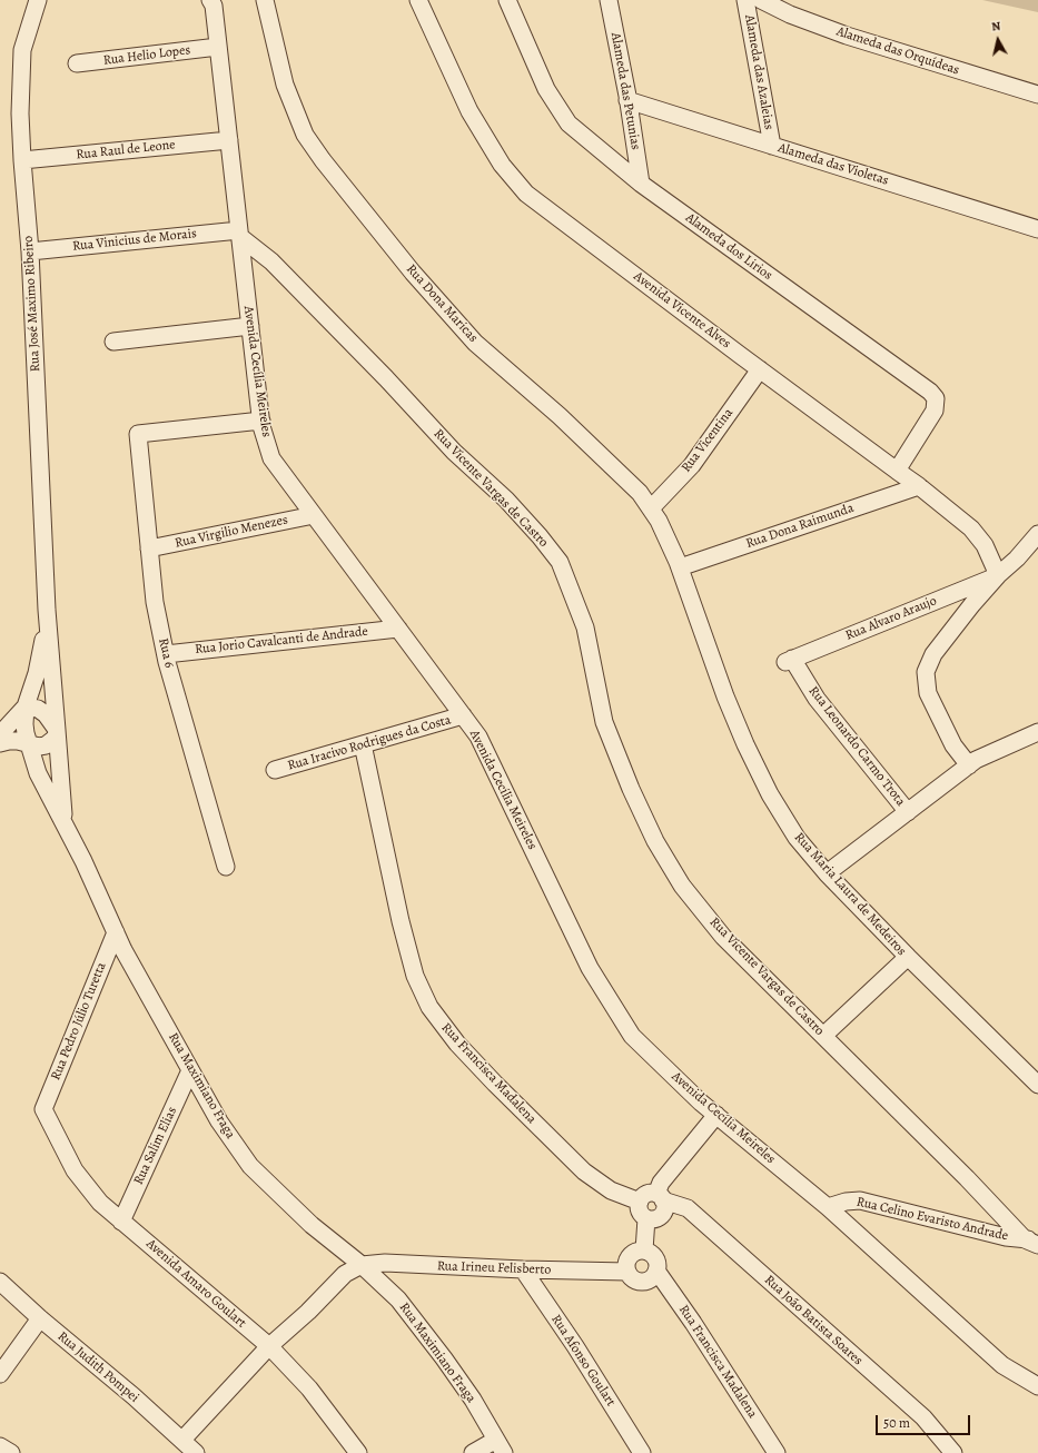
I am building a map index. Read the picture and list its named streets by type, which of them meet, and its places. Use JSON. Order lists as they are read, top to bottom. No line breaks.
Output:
{"streets":{"street":["Alameda das Orquídeas","Rua Helio Lopes","Alameda das Azaleias","Alameda das Petunias","Rua Raul de Leone","Alameda das Violetas","Rua Vinicius de Morais","Alameda dos Lirios","Rua José Maximo Ribeiro","Rua Dona Maricas","Avenida Vicente Alves","Avenida Cecília Meireles","Rua Vicentina","Rua Vicente Vargas de Castro","Rua Dona Raimunda","Rua Virgilio Menezes","Rua Alvaro Araujo","Rua Jorio Cavalcanti de Andrade","Rua 6","Rua Iracivo Rodrigues da Costa","Rua Leonardo Carmo Trota","Rua Maria Laura de Medeiros","Rua Pedro Júlio Turetta","Rua Francisca Madalena","Rua Maximiano Fraga","Rua Salim Elias","Rua Celino Evaristo Andrade","Rua Irineu Felisberto","Avenida Amaro Goulart","Rua João Batista Soares","Rua Afonso Goulart","Rua Judith Pompei"]},"crossings":[["Rua Helio Lopes","Avenida Cecília Meireles"],["Alameda das Azaleias","Alameda das Violetas"],["Alameda das Petunias","Alameda das Violetas"],["Alameda das Petunias","Alameda dos Lirios"],["Rua Raul de Leone","Rua José Maximo Ribeiro"],["Rua Raul de Leone","Avenida Cecília Meireles"],["Rua Vinicius de Morais","Rua José Maximo Ribeiro"],["Rua Vinicius de Morais","Avenida Cecília Meireles"],["Rua Vinicius de Morais","Rua Vicente Vargas de Castro"],["Alameda dos Lirios","Avenida Vicente Alves"],["Rua José Maximo Ribeiro","Rua Maximiano Fraga"],["Rua Dona Maricas","Rua Vicentina"],["Rua Dona Maricas","Rua Dona Raimunda"],["Rua Dona Maricas","Rua Maria Laura de Medeiros"],["Avenida Vicente Alves","Rua Vicentina"],["Avenida Vicente Alves","Rua Dona Raimunda"],["Avenida Vicente Alves","Rua Alvaro Araujo"],["Avenida Cecília Meireles","Rua Vicente Vargas de Castro"],["Avenida Cecília Meireles","Rua Virgilio Menezes"],["Avenida Cecília Meireles","Rua Jorio Cavalcanti de Andrade"],["Avenida Cecília Meireles","Rua 6"],["Avenida Cecília Meireles","Rua Iracivo Rodrigues da Costa"],["Avenida Cecília Meireles","Rua Celino Evaristo Andrade"],["Rua Vicente Vargas de Castro","Rua Celino Evaristo Andrade"],["Rua Dona Raimunda","Rua Maria Laura de Medeiros"],["Rua Virgilio Menezes","Rua 6"],["Rua Alvaro Araujo","Rua Leonardo Carmo Trota"],["Rua Jorio Cavalcanti de Andrade","Rua 6"],["Rua Iracivo Rodrigues da Costa","Rua Francisca Madalena"],["Rua Pedro Júlio Turetta","Rua Maximiano Fraga"],["Rua Pedro Júlio Turetta","Avenida Amaro Goulart"],["Rua Francisca Madalena","Rua Irineu Felisberto"],["Rua Francisca Madalena","Rua João Batista Soares"],["Rua Maximiano Fraga","Rua Salim Elias"],["Rua Maximiano Fraga","Rua Irineu Felisberto"],["Rua Salim Elias","Avenida Amaro Goulart"],["Rua Irineu Felisberto","Rua Afonso Goulart"]],"scale_bar":"50 m","north":"top"}
